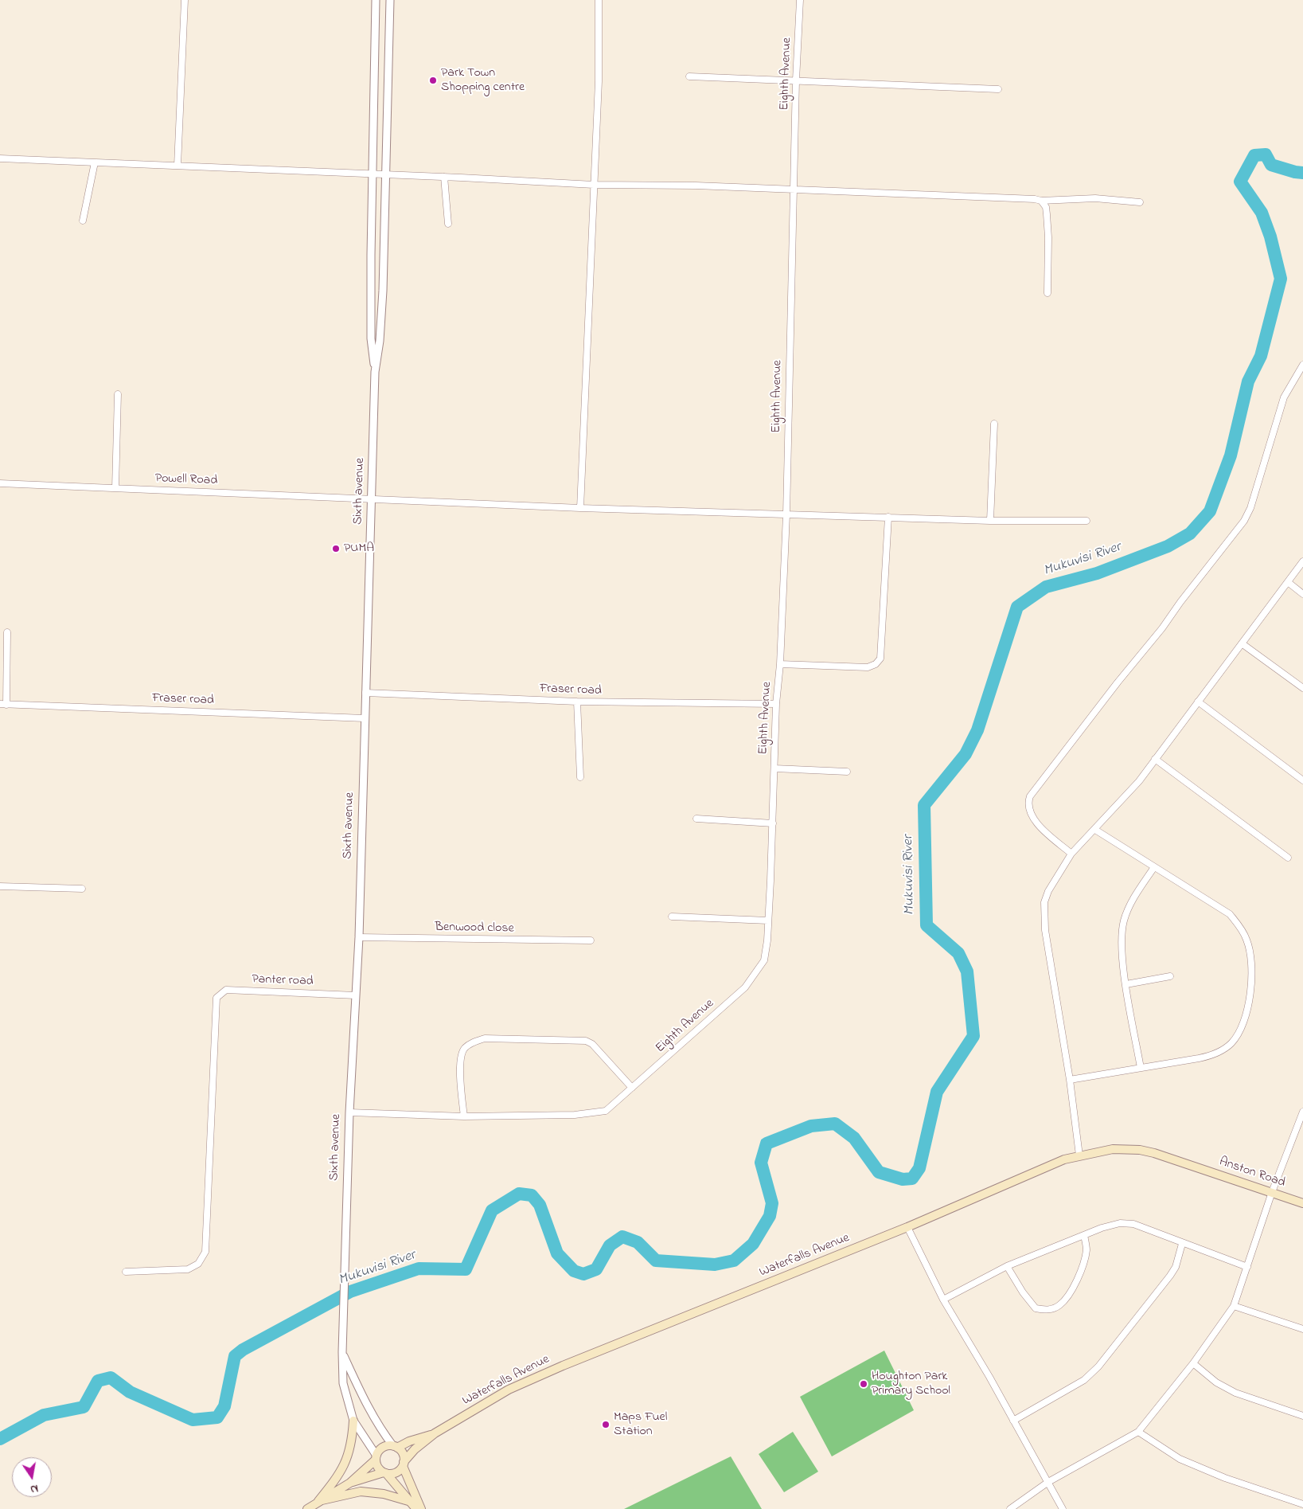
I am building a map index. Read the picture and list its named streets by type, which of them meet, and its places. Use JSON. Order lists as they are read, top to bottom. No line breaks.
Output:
{"streets":{"main road":["Anston Road","Waterfalls Avenue"],"street":["Eighth Avenue","Powell Road","Sixth avenue","Fraser road","Benwood close","Panter road"]},"crossings":[["Eighth Avenue","Powell Road"],["Eighth Avenue","Sixth avenue"],["Eighth Avenue","Fraser road"],["Powell Road","Sixth avenue"],["Sixth avenue","Fraser road"],["Sixth avenue","Benwood close"],["Sixth avenue","Panter road"],["Sixth avenue","Waterfalls Avenue"],["Anston Road","Waterfalls Avenue"]],"water":["Mukuvisi River"],"places":["Park Town Shopping centre","PUMA","Houghton Park Primary School","Maps Fuel Station"],"north":"bottom"}
